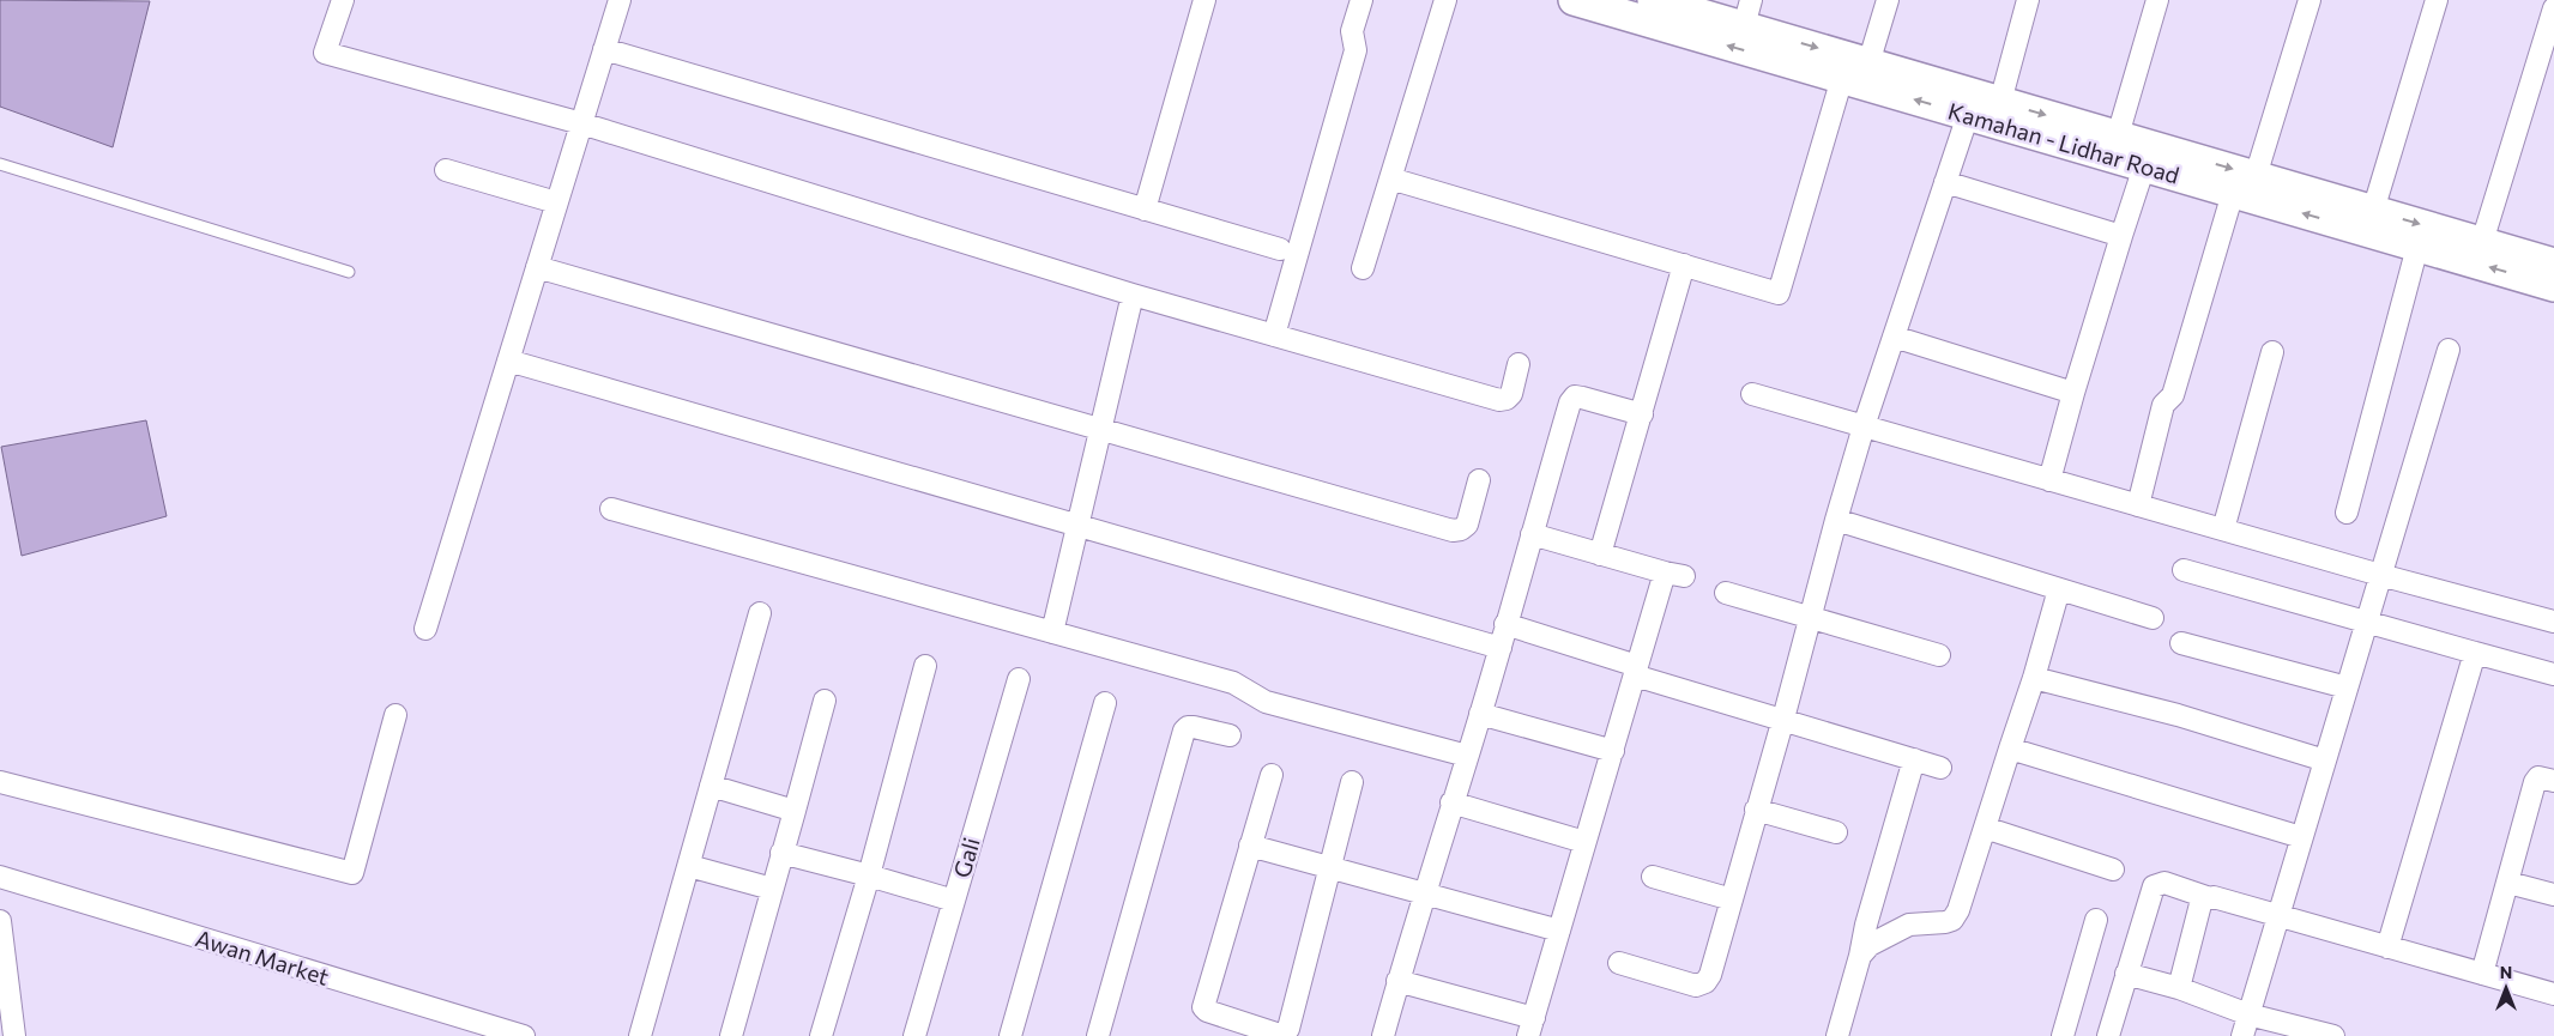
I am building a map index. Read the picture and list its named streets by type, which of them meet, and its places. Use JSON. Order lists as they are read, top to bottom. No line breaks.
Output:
{"streets":{"main road":["Kamahan - Lidhar Road"],"street":["Gali","Awan Market"]},"north":"top"}
